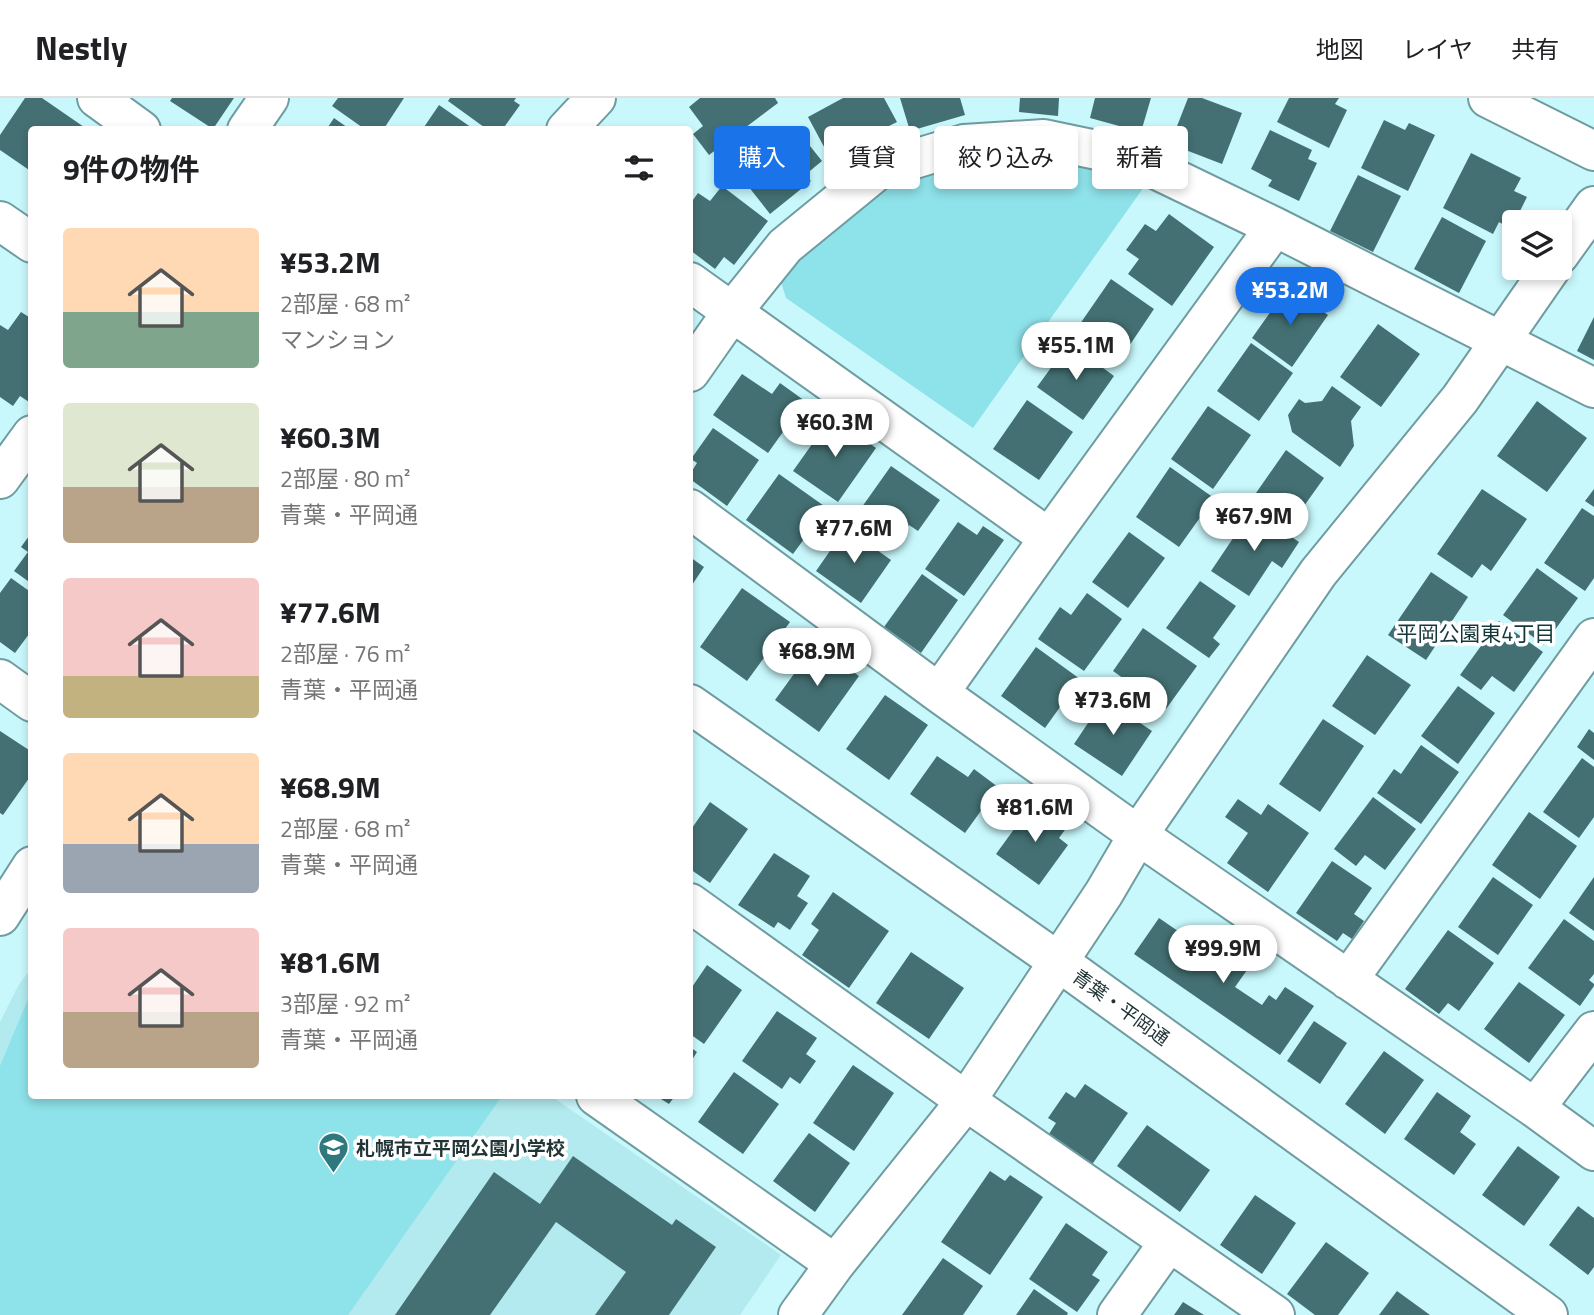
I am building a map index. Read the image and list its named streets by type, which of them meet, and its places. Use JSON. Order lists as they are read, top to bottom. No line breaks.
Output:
{"streets":{"street":["青葉・平岡通"]},"districts":["平岡公園東4丁目"],"places":{"school or university":["札幌市立平岡公園小学校"]},"page":{"header":"Nestly","nav":["地図","レイヤ","共有"],"chip":["購入","賃貸","絞り込み","新着"],"heading":"9件の物件","list":[{"name":"¥53.2M","note":"2部屋 · 68 m² · マンション"},{"name":"¥60.3M","note":"2部屋 · 80 m² · 青葉・平岡通"},{"name":"¥77.6M","note":"2部屋 · 76 m² · 青葉・平岡通"},{"name":"¥68.9M","note":"2部屋 · 68 m² · 青葉・平岡通"},{"name":"¥81.6M","note":"3部屋 · 92 m² · 青葉・平岡通"}],"price":["¥53.2M","¥55.1M","¥60.3M","¥67.9M","¥77.6M","¥68.9M","¥73.6M","¥81.6M","¥99.9M"]}}
